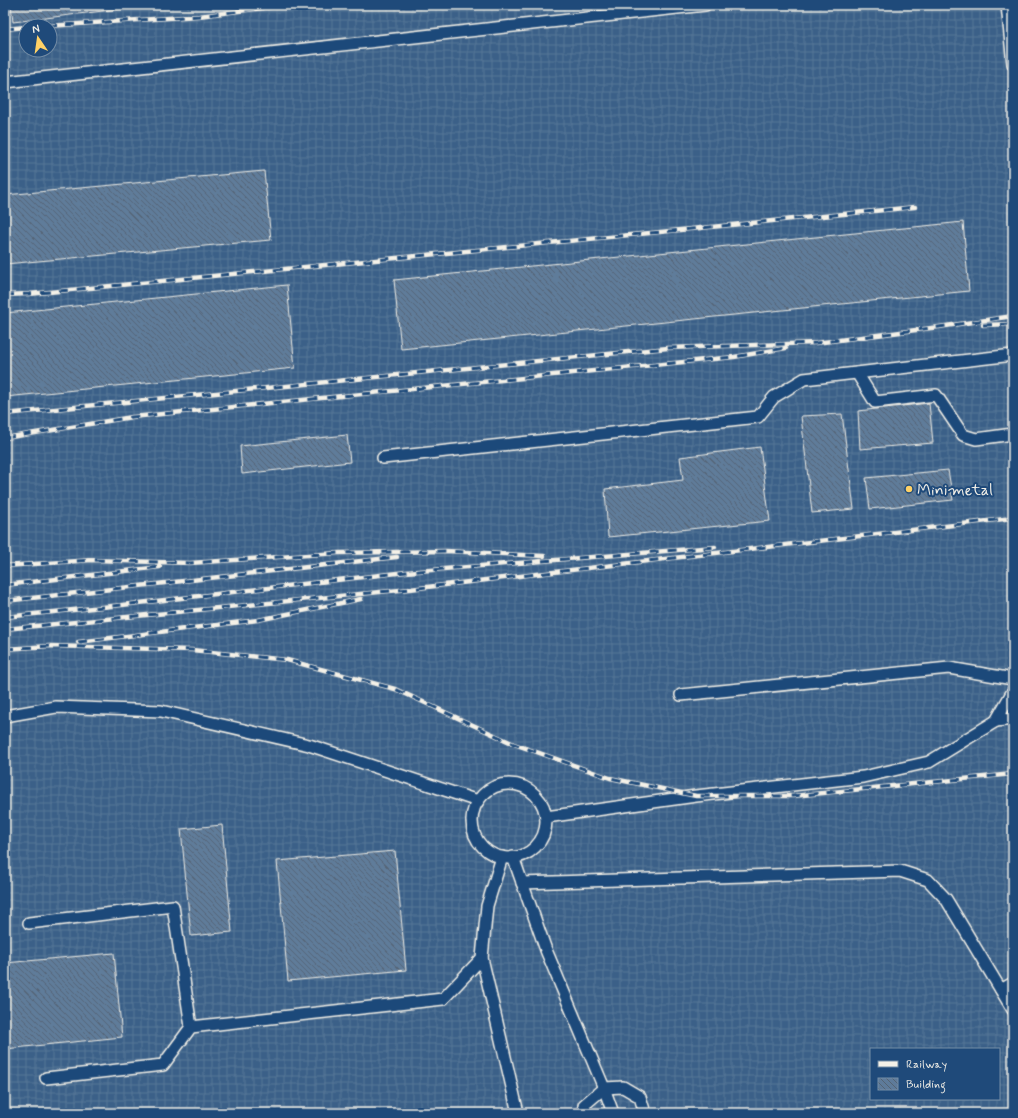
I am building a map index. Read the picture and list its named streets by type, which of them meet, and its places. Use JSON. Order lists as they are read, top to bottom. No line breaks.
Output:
{"places":["Minimetal"],"legend":["Railway","Building"],"north":"top"}
